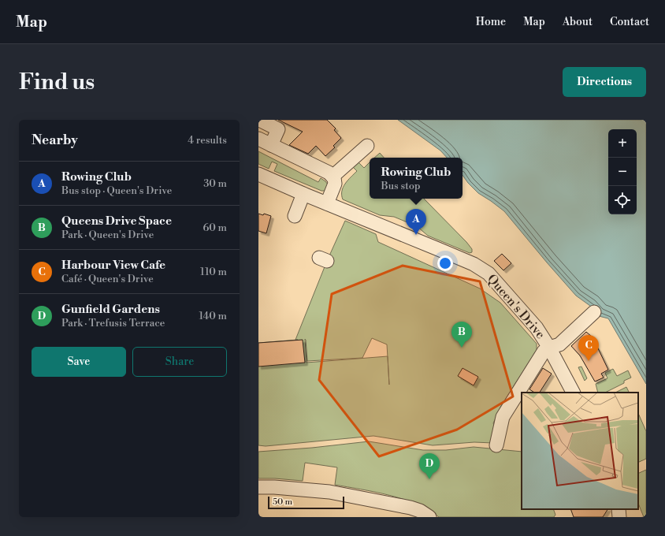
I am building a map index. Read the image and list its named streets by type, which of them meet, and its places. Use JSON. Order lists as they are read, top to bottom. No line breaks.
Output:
{"streets":{"street":["Queen's Drive"]},"scale_bar":"50 m","page":{"header":"Map","nav":["Home","Map","About","Contact"],"buttons":["Directions",["Save","Share"]],"title":"Find us","heading":["Nearby","4 results"],"map_buttons":["+","−"],"popup":["Rowing Club","Bus stop"],"list":[{"mark":"A","name":"Rowing Club","note":"Bus stop · Queen's Drive","value":"30 m"},{"mark":"B","name":"Queens Drive Space","note":"Park · Queen's Drive","value":"60 m"},{"mark":"C","name":"Harbour View Cafe","note":"Café · Queen's Drive","value":"110 m"},{"mark":"D","name":"Gunfield Gardens","note":"Park · Trefusis Terrace","value":"140 m"}],"pins":["A","B","C","D"],"scale":"50 m"}}
